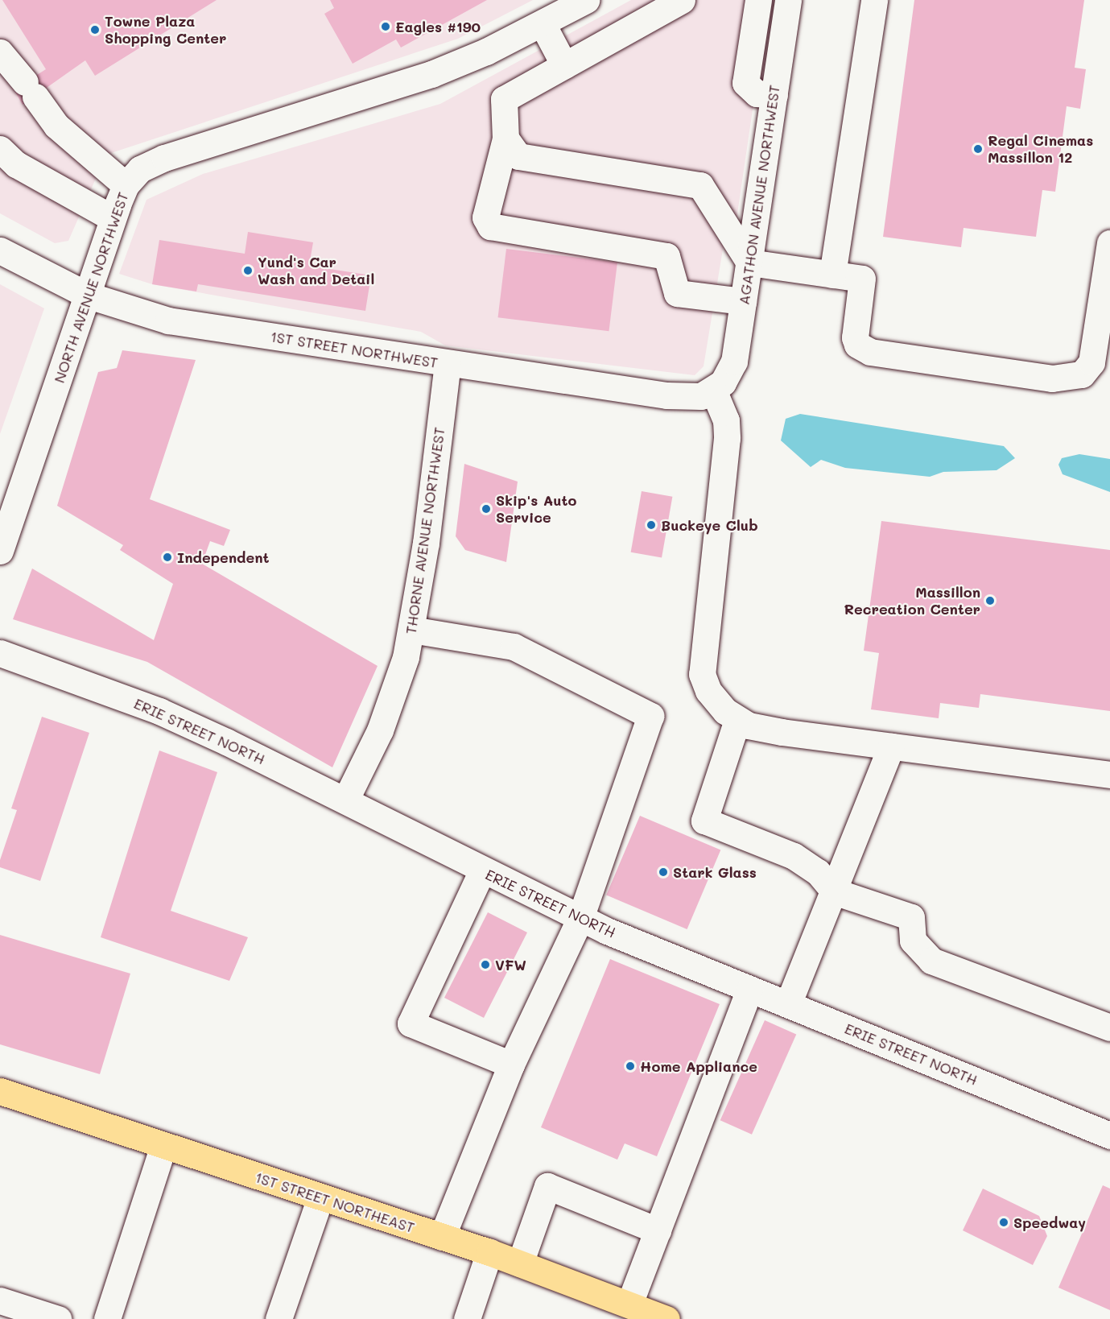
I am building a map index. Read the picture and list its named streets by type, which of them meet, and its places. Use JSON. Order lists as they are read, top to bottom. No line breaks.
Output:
{"streets":{"main road":["1ST STREET NORTHEAST"],"street":["AGATHON AVENUE NORTHWEST","NORTH AVENUE NORTHWEST","1ST STREET NORTHWEST","THORNE AVENUE NORTHWEST","ERIE STREET NORTH"]},"crossings":[["AGATHON AVENUE NORTHWEST","1ST STREET NORTHWEST"],["NORTH AVENUE NORTHWEST","1ST STREET NORTHWEST"],["1ST STREET NORTHWEST","THORNE AVENUE NORTHWEST"],["THORNE AVENUE NORTHWEST","ERIE STREET NORTH"]],"places":["Eagles #190","Towne Plaza Shopping Center","Regal Cinemas Massillon 12","Yund's Car Wash and Detail","Skip's Auto Service","Buckeye Club","Independent","Massillon Recreation Center","Stark Glass","VFW","Home Appliance","Speedway"]}
